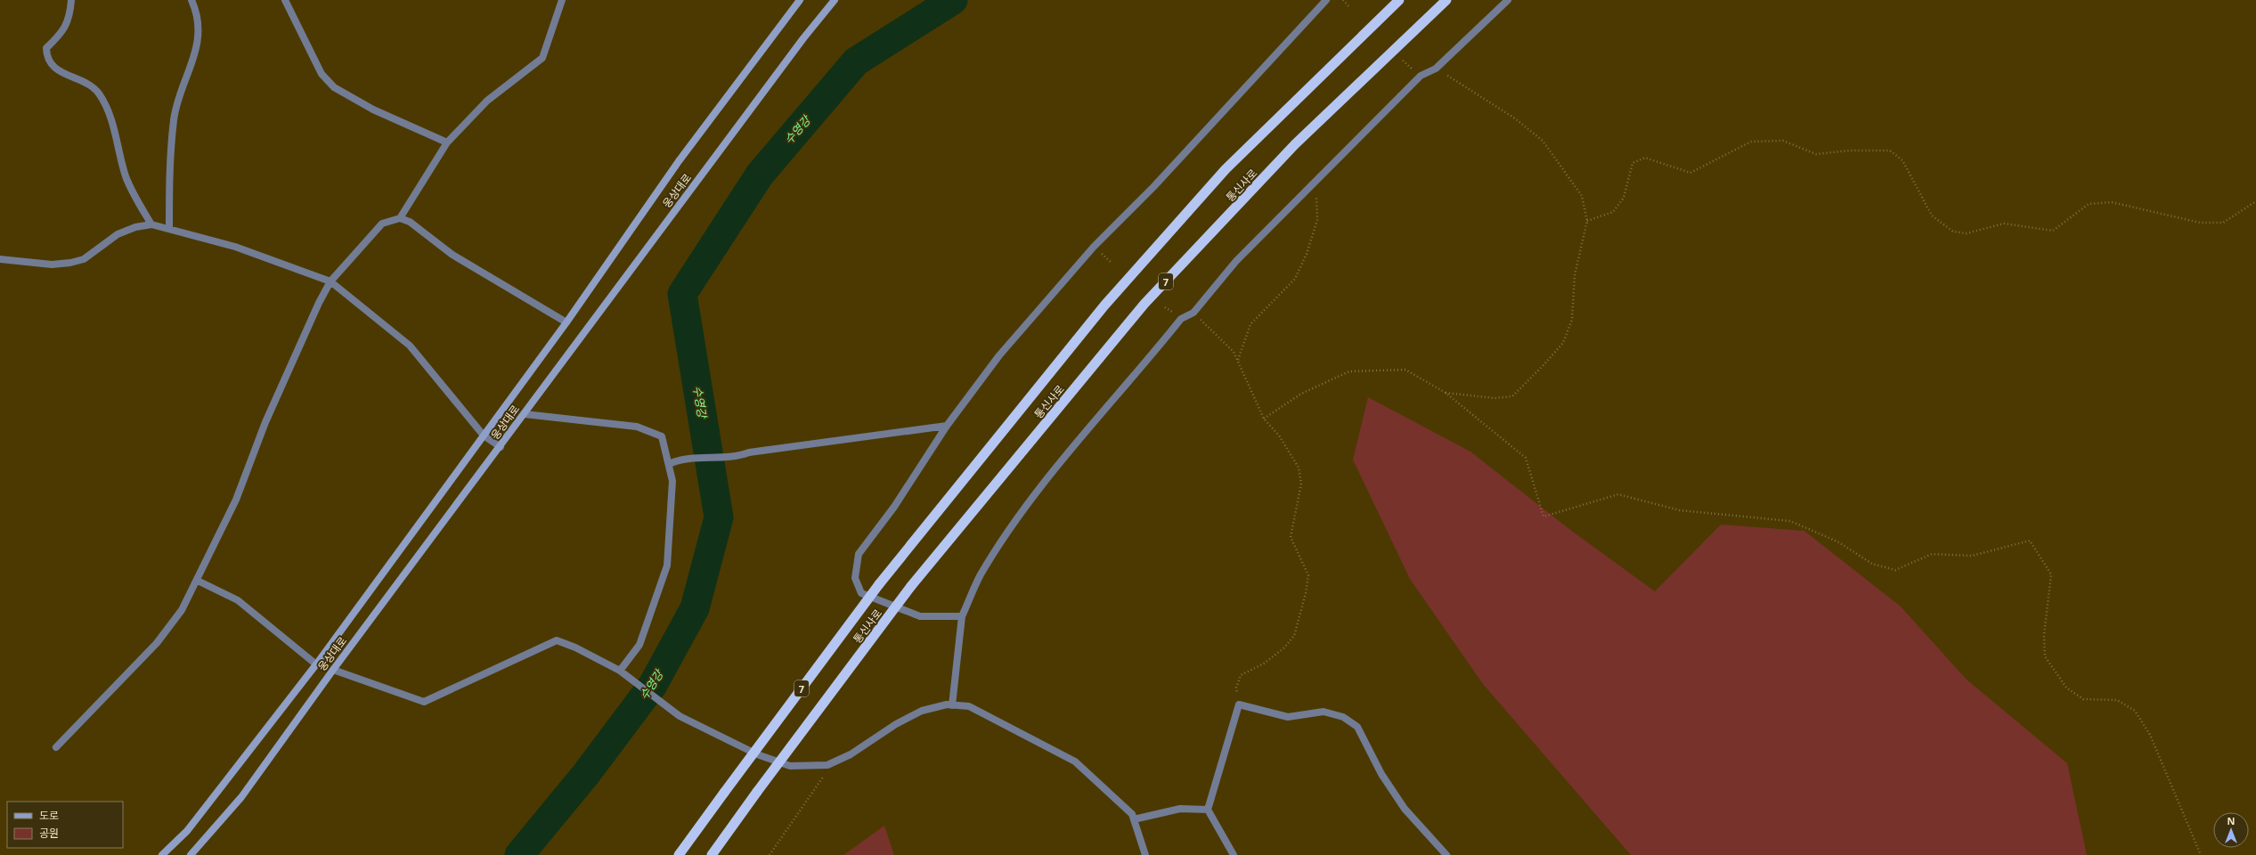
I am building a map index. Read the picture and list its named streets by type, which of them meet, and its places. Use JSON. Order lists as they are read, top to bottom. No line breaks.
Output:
{"streets":{"highway":["통신사로","7"],"main road":["웅상대로"]},"water":["수영강"],"legend":["도로","공원"],"north":"top"}
